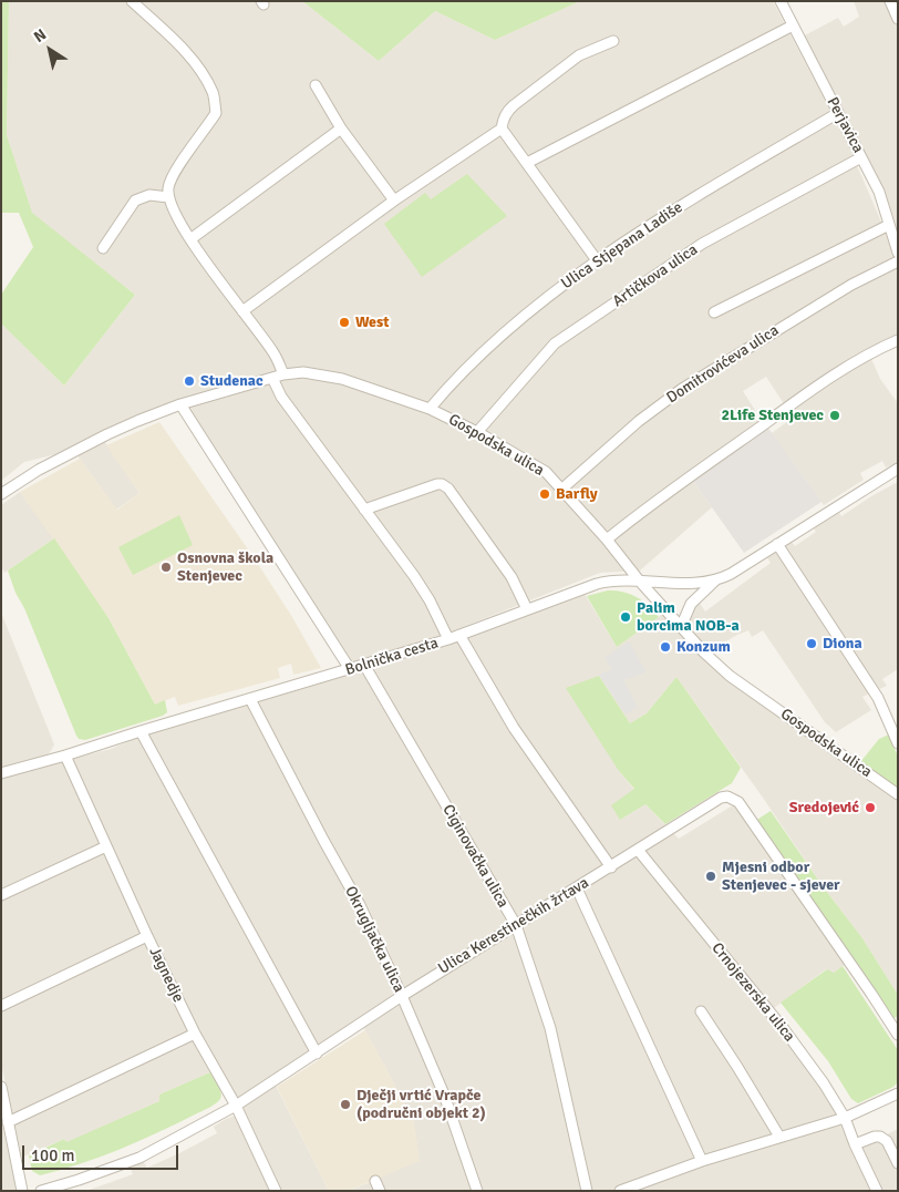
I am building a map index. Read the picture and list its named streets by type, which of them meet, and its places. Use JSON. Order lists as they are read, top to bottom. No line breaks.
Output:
{"streets":{"street":["Perjavica","Ulica Stjepana Ladiše","Artičkova ulica","Domitrovićeva ulica","Gospodska ulica","Bolnička cesta","Ciginovačka ulica","Ulica Kerestinečkih žrtava","Okrugljačka ulica","Jagnedje","Crnojezerska ulica"]},"crossings":[["Perjavica","Ulica Stjepana Ladiše"],["Perjavica","Artičkova ulica"],["Ulica Stjepana Ladiše","Gospodska ulica"],["Artičkova ulica","Gospodska ulica"],["Domitrovićeva ulica","Gospodska ulica"],["Gospodska ulica","Bolnička cesta"],["Bolnička cesta","Ciginovačka ulica"],["Bolnička cesta","Okrugljačka ulica"],["Bolnička cesta","Jagnedje"],["Ciginovačka ulica","Ulica Kerestinečkih žrtava"],["Ulica Kerestinečkih žrtava","Okrugljačka ulica"],["Ulica Kerestinečkih žrtava","Jagnedje"],["Ulica Kerestinečkih žrtava","Crnojezerska ulica"]],"places":["West","Studenac","2Life Stenjevec","Barfly","Osnovna škola Stenjevec","Palim borcima NOB-a","Diona","Konzum","Sredojević","Mjesni odbor Stenjevec - sjever","Dječji vrtić Vrapče (područni objekt 2)"],"scale_bar":"100 m","north":"top left"}
